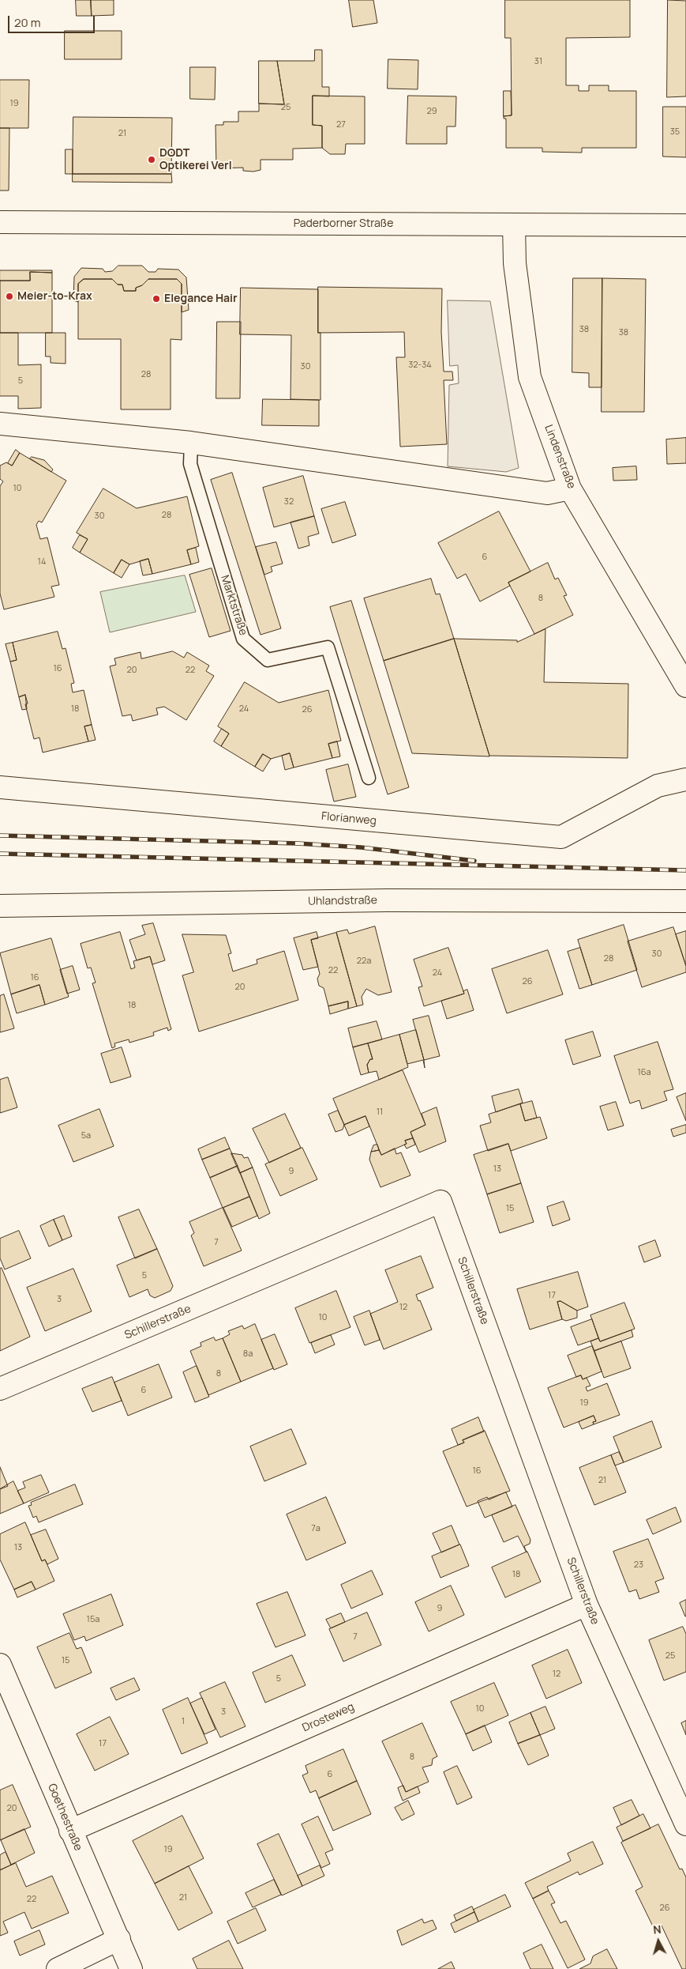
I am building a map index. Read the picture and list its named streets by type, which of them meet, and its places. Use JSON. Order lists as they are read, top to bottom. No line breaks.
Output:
{"streets":{"street":["Paderborner Straße","Lindenstraße","Florianweg","Uhlandstraße","Schillerstraße","Drosteweg","Goethestraße"],"lane":["Marktstraße"]},"crossings":[["Paderborner Straße","Lindenstraße"],["Schillerstraße","Drosteweg"],["Drosteweg","Goethestraße"]],"places":["DODT Optikerei Verl","Meier-to-Krax","Elegance Hair"],"house_numbers":["31","19","25","29","27","35","21","38","38","32-34","30","28","5","10","32","28","30","6","14","8","16","20","22","18","24","26","30","28","22a","22","24","16","26","20","18","16a","11","5a","13","9","15","7","5","17","3","12","10","8a","8","6","19","16","21","7a","13","23","18","9","15a","7","25","15","12","5","10","3","1","17","8","6","20","19","21","22","26"],"scale_bar":"20 m","north":"top"}
